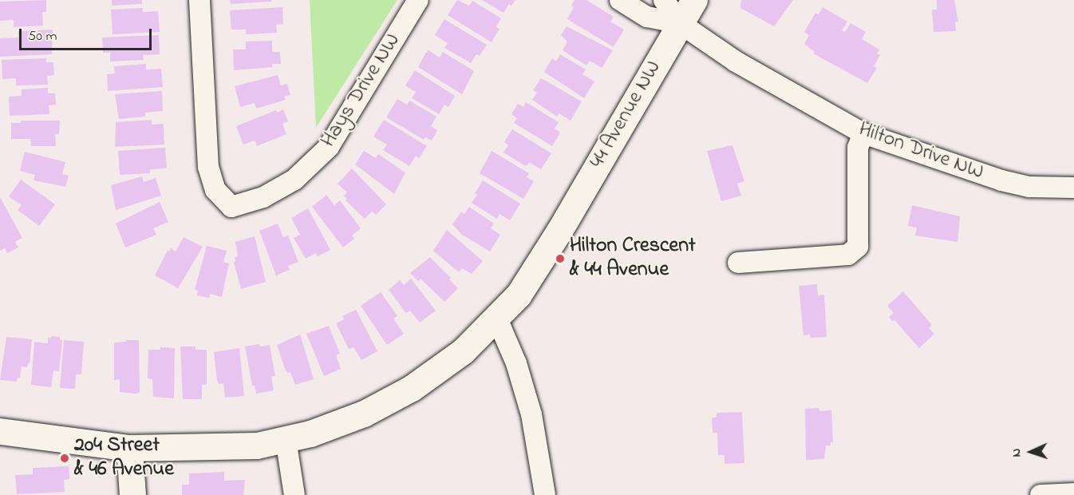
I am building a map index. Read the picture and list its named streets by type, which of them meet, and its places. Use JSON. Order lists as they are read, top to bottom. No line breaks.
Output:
{"streets":{"street":["Hays Drive NW","44 Avenue NW","Hilton Drive NW"]},"crossings":[["44 Avenue NW","Hilton Drive NW"]],"places":["Hilton Crescent & 44 Avenue","204 Street & 46 Avenue"],"scale_bar":"50 m","north":"left"}
